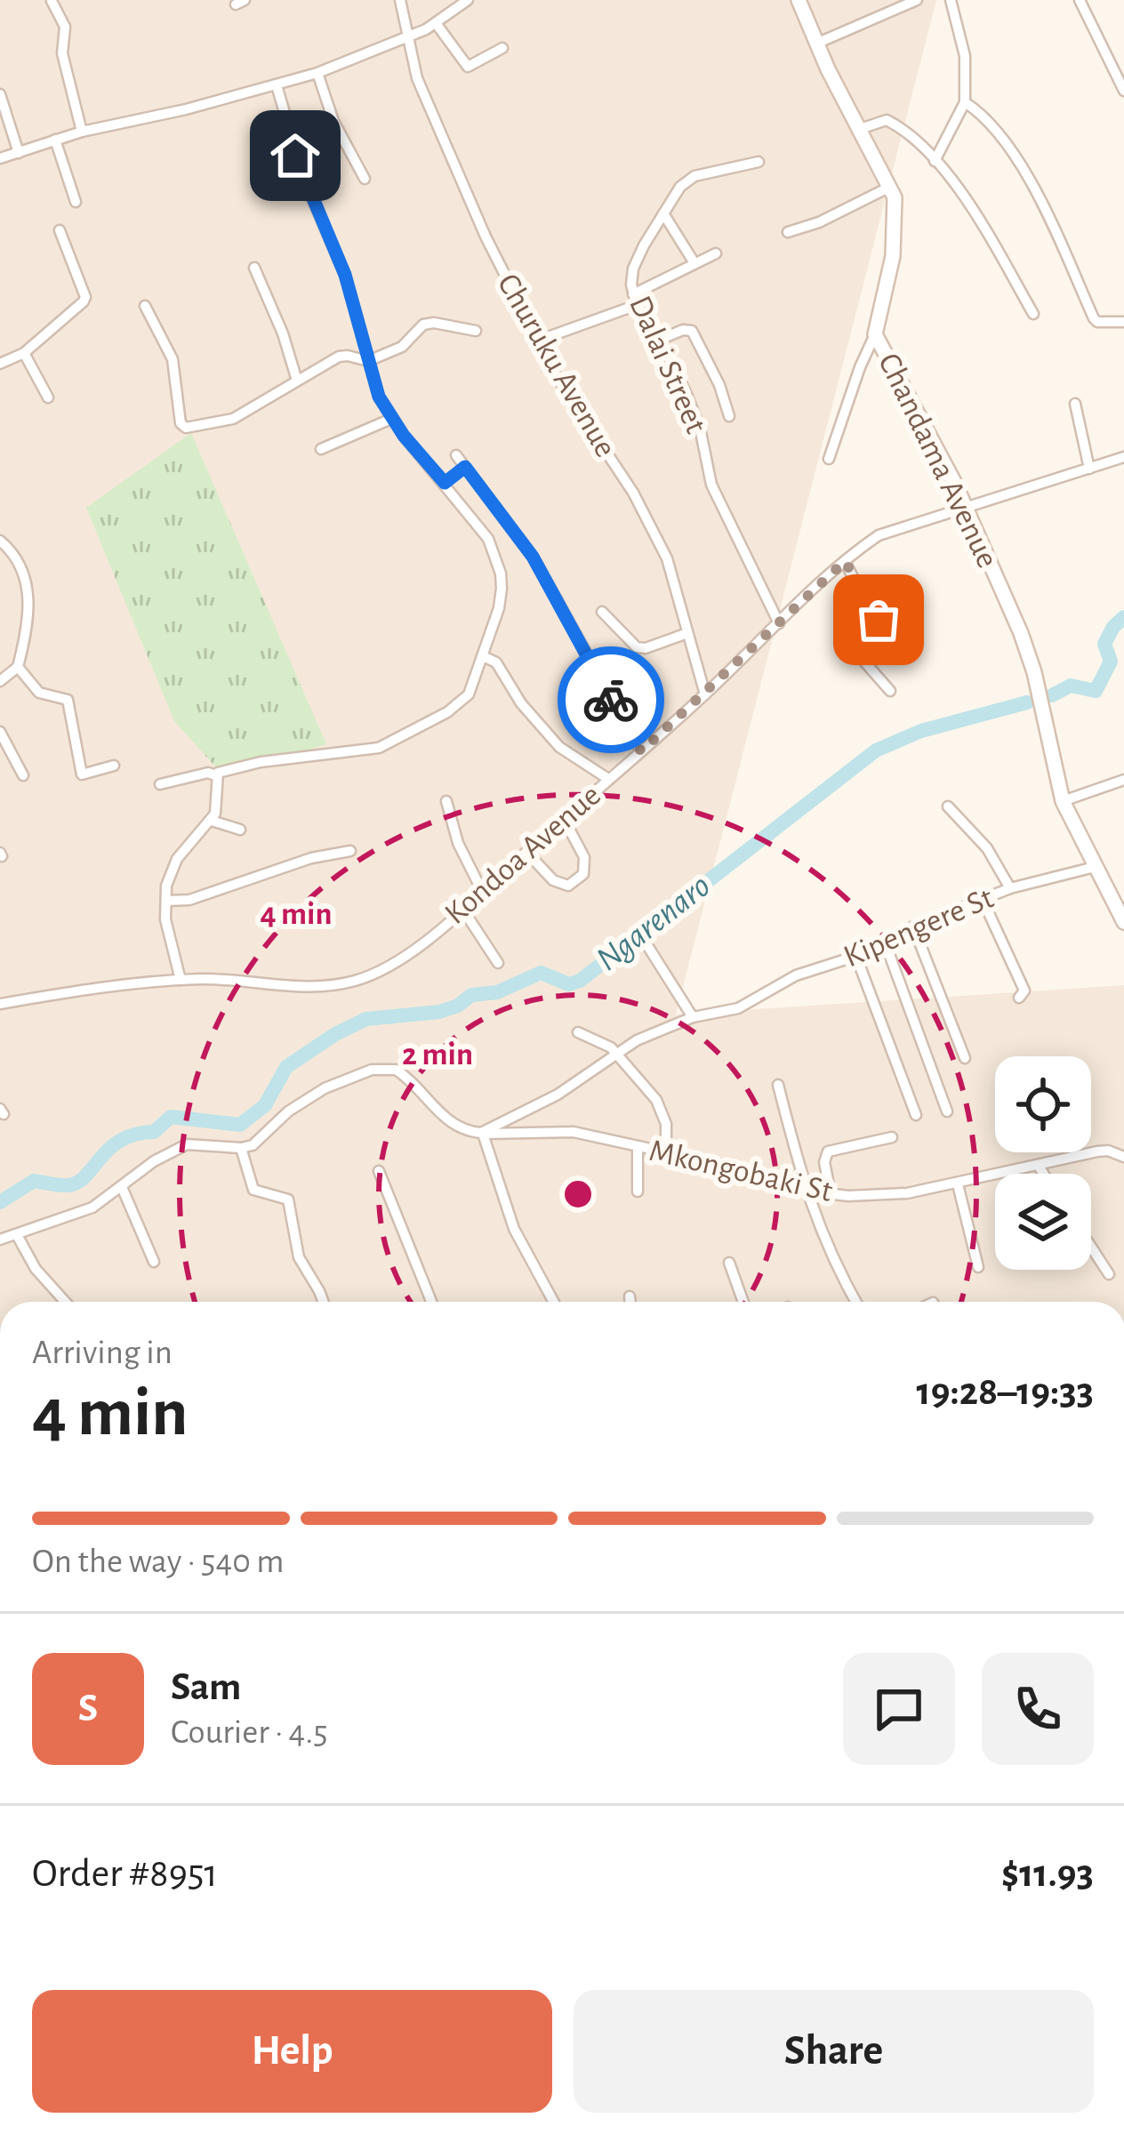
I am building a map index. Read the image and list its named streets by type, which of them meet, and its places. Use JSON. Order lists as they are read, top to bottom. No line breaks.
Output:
{"streets":{"street":["Dalai Street","Churuku Avenue","Chandama Avenue","Kondoa Avenue","Kipengere St","Mkongobaki St"]},"crossings":[["Dalai Street","Kondoa Avenue"],["Churuku Avenue","Kondoa Avenue"],["Chandama Avenue","Kondoa Avenue"],["Chandama Avenue","Kipengere St"],["Kipengere St","Mkongobaki St"]],"water":["Ngarenaro"],"page":{"heading":["4 min","Arriving in","19:28–19:33"],"panel":["Sam","Courier · 4.5","Order #8951","$11.93"],"bar":"On the way · 540 m","round":"S","buttons":["Help","Share"]},"rings":["4 min","2 min"]}
